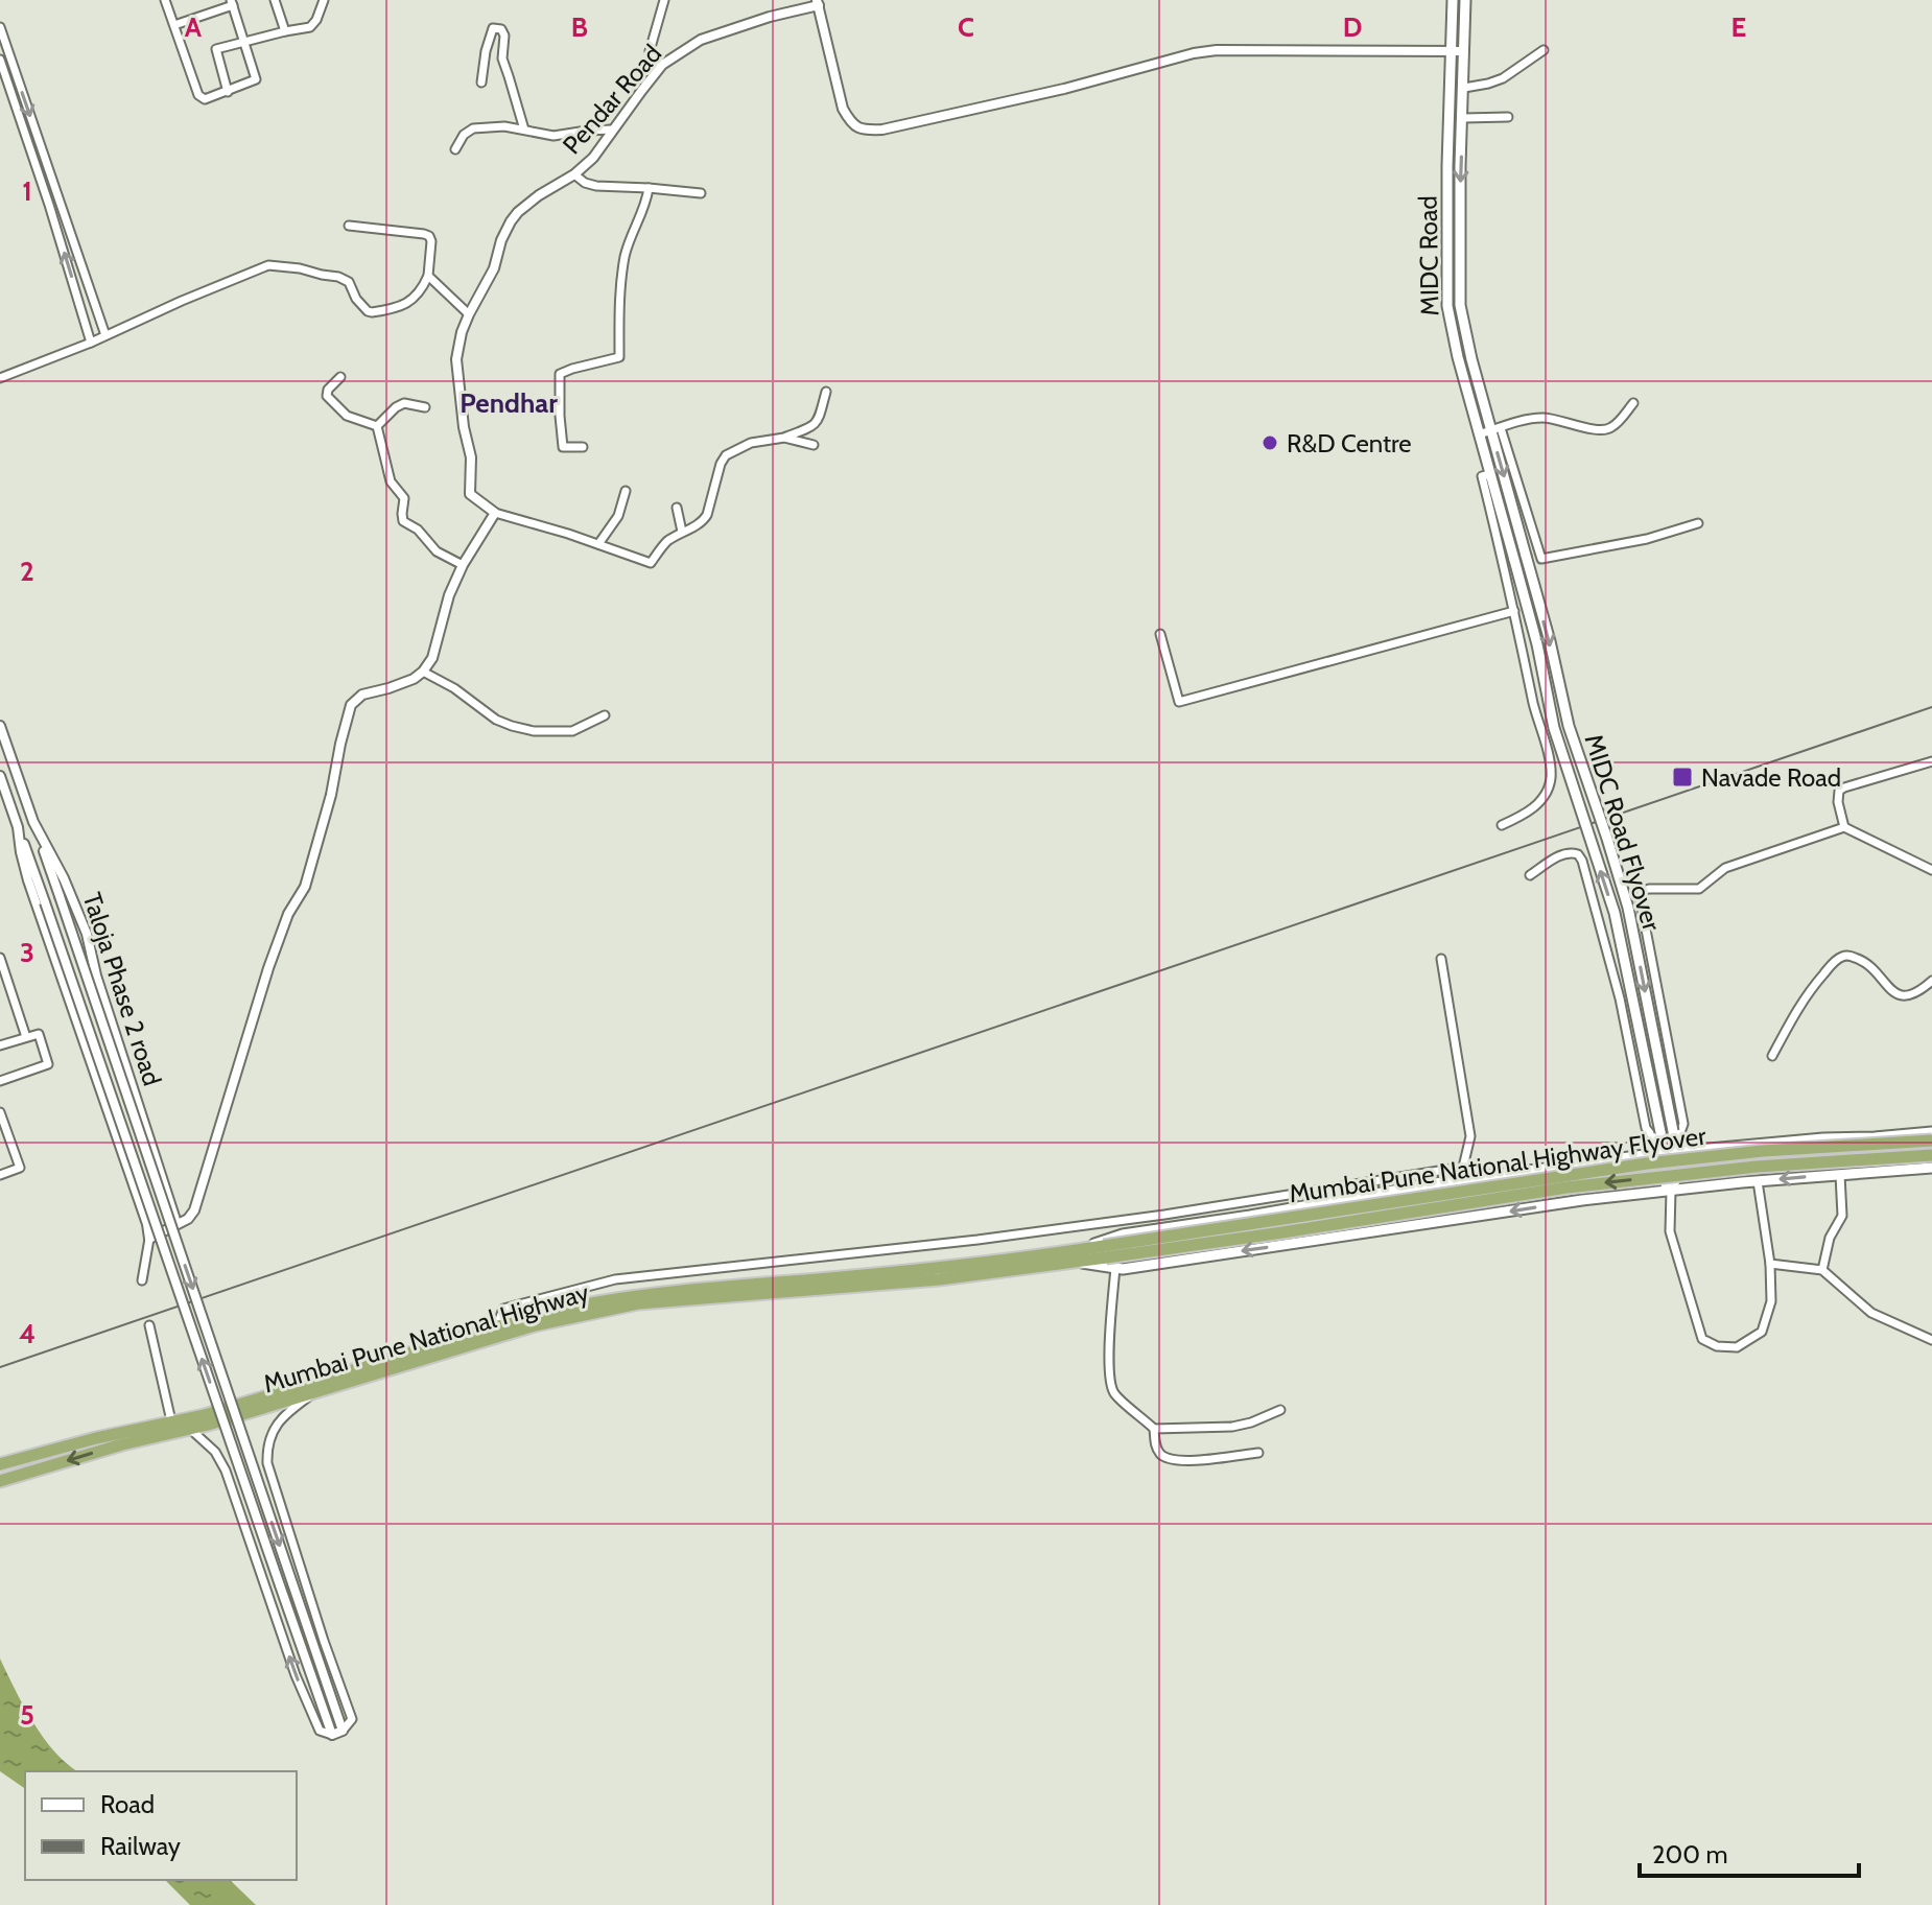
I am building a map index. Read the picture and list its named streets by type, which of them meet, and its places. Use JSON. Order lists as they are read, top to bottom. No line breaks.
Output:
{"streets":{"highway":["Mumbai Pune National Highway Flyover","Mumbai Pune National Highway"],"main road":["MIDC Road","MIDC Road Flyover"],"street":["Pendar Road","Taloja Phase 2 road"]},"crossings":[["MIDC Road","MIDC Road Flyover"],["Mumbai Pune National Highway Flyover","Mumbai Pune National Highway"]],"districts":["Pendhar"],"places":{"other":["R&D Centre"],"transit":["Navade Road"]},"legend":["Road","Railway"],"scale_bar":"200 m","grid":{"columns":["A","B","C","D","E"],"rows":["1","2","3","4","5"]}}
